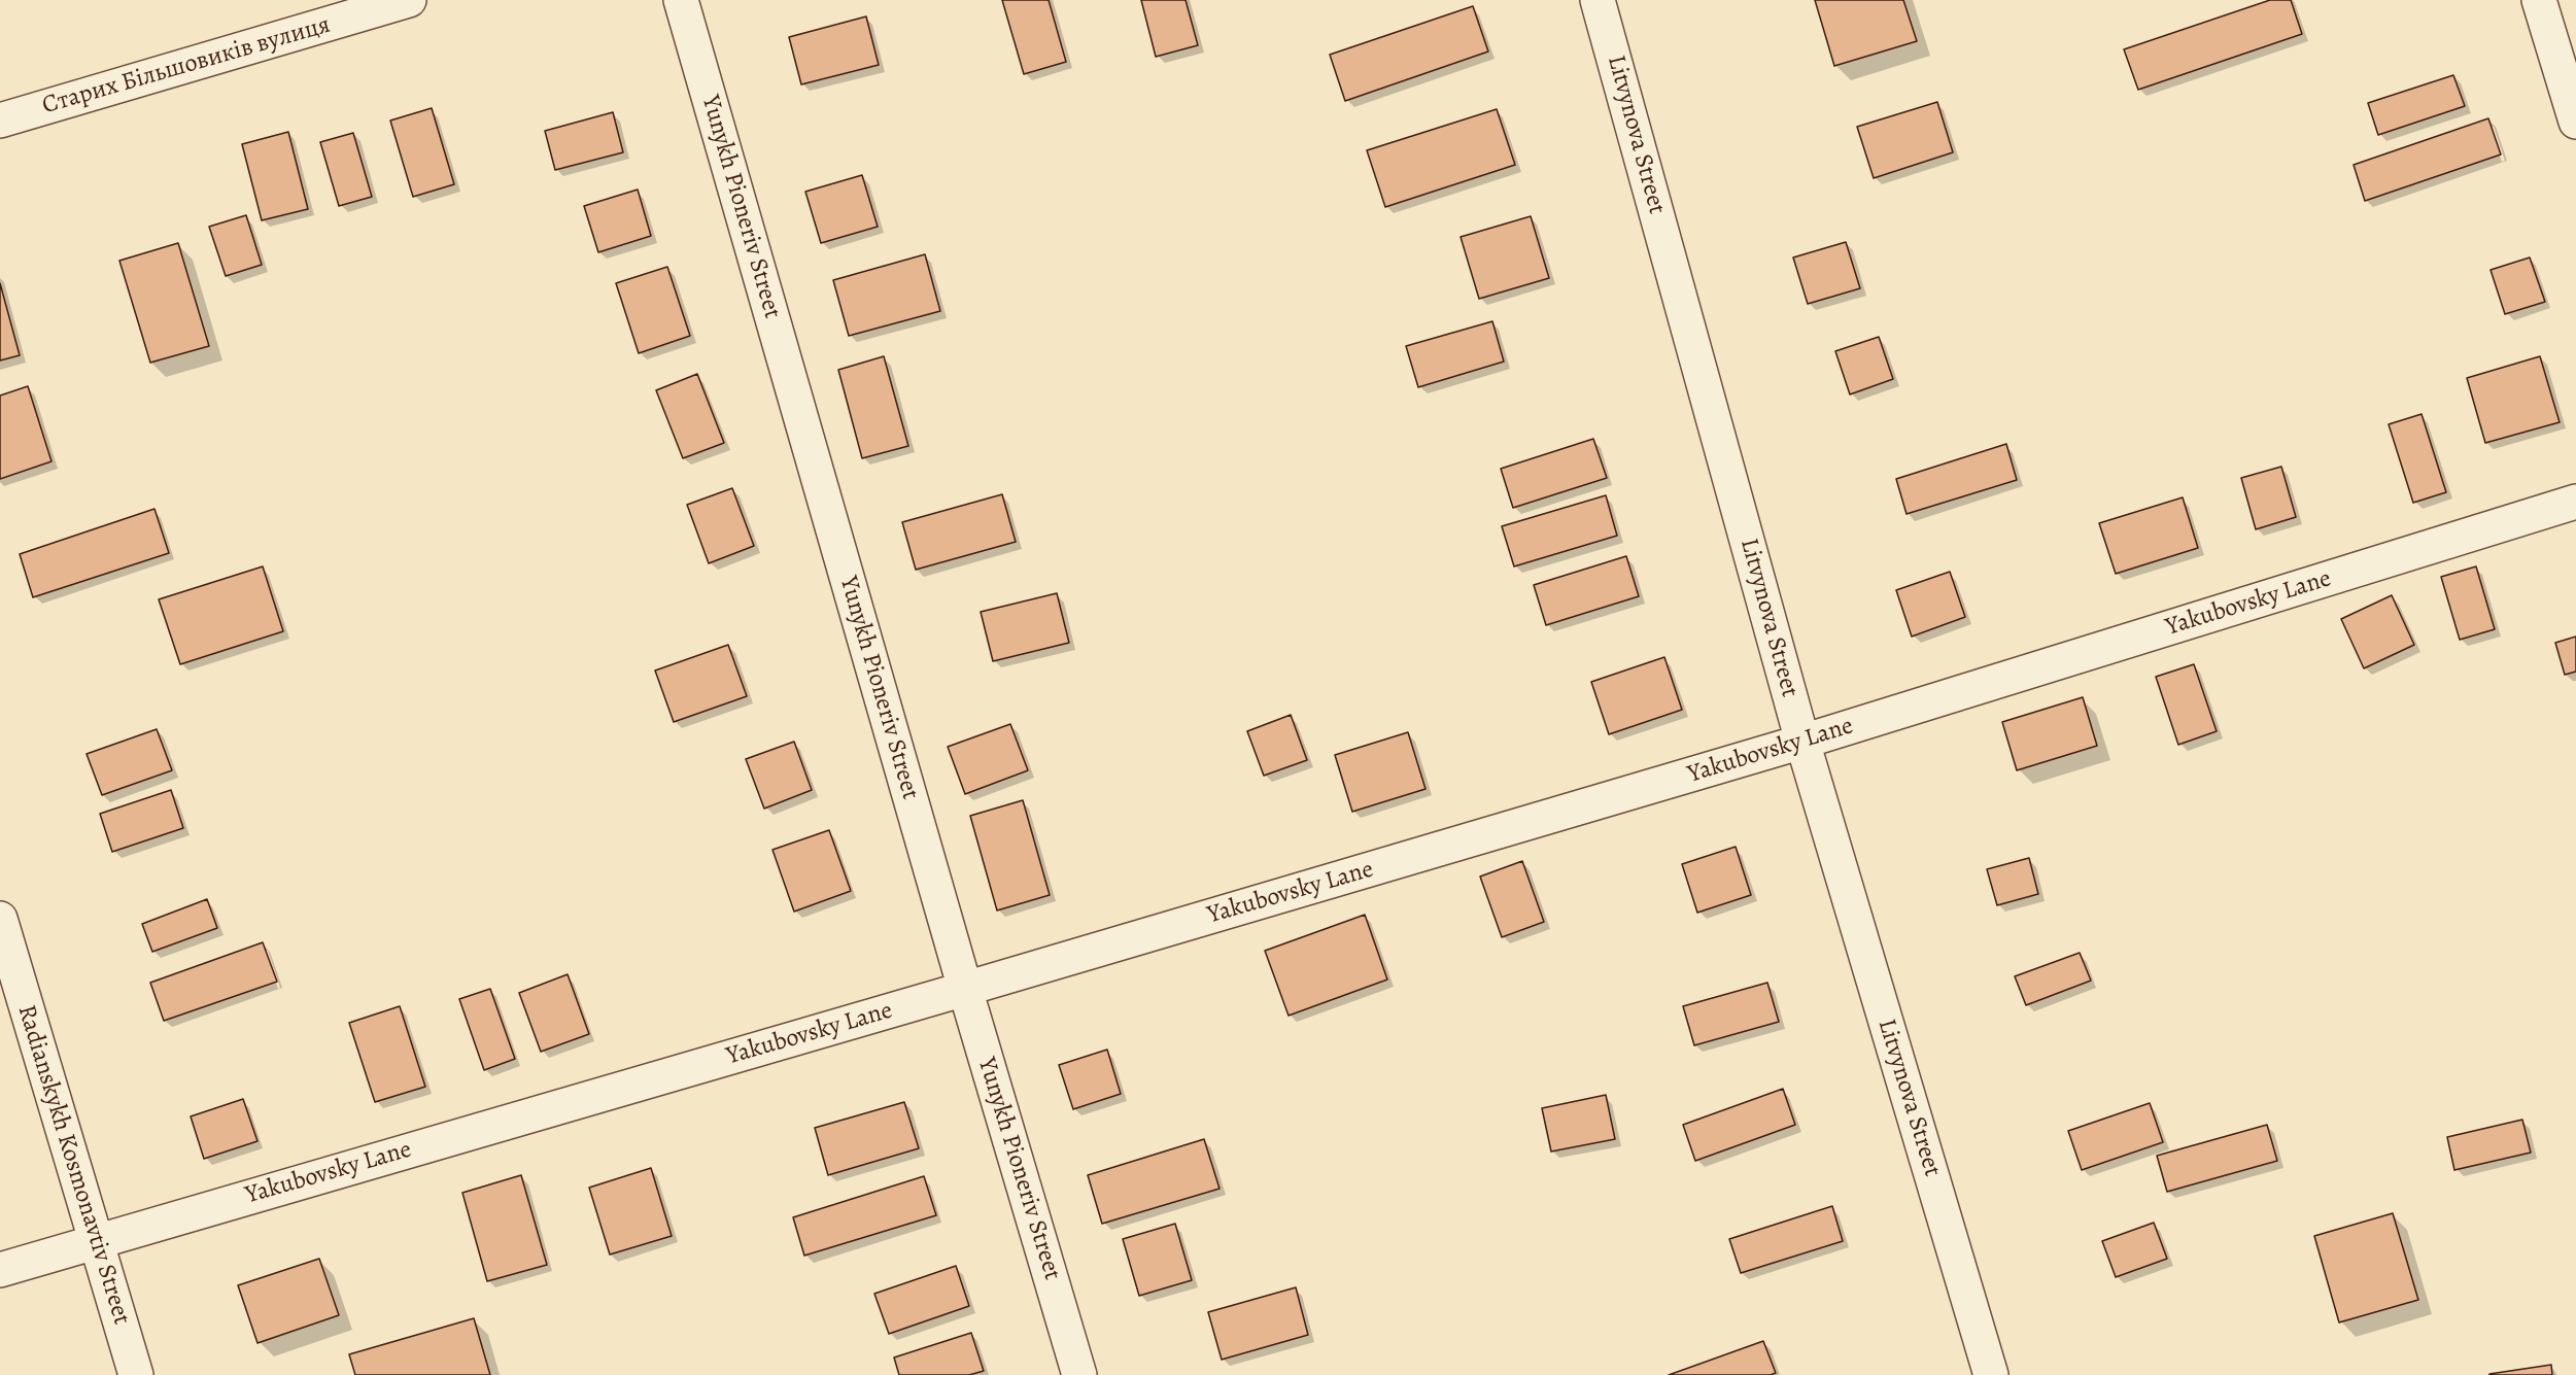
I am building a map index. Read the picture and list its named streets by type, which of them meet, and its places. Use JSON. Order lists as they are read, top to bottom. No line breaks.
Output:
{"streets":{"street":["Старих Більшовиків вулиця","Litvynova Street","Yunykh Pioneriv Street","Yakubovsky Lane","Radianskykh Kosmonavtiv Street"]},"crossings":[["Litvynova Street","Yakubovsky Lane"],["Yunykh Pioneriv Street","Yakubovsky Lane"],["Yakubovsky Lane","Radianskykh Kosmonavtiv Street"]]}
